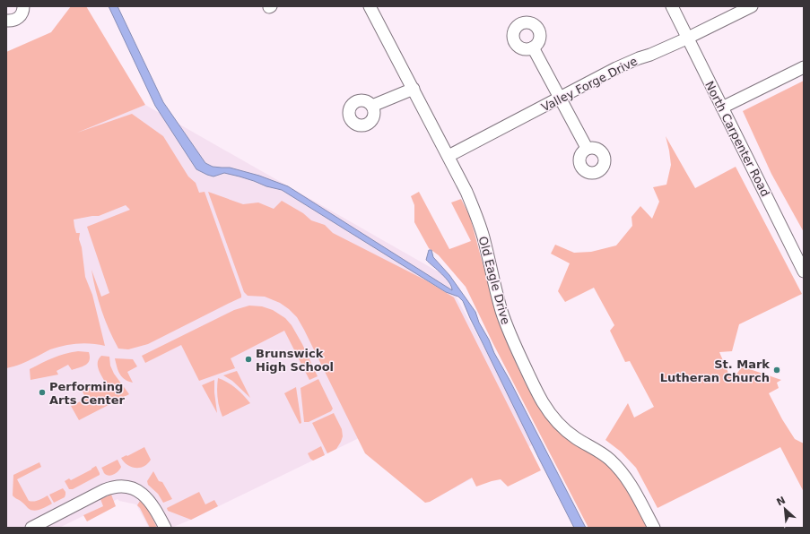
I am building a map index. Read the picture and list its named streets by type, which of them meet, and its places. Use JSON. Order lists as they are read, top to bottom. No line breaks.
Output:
{"streets":{"street":["Valley Forge Drive","North Carpenter Road","Old Eagle Drive"]},"crossings":[["Valley Forge Drive","North Carpenter Road"],["Valley Forge Drive","Old Eagle Drive"]],"places":["Brunswick High School","St. Mark Lutheran Church","Performing Arts Center"],"north":"top left"}
